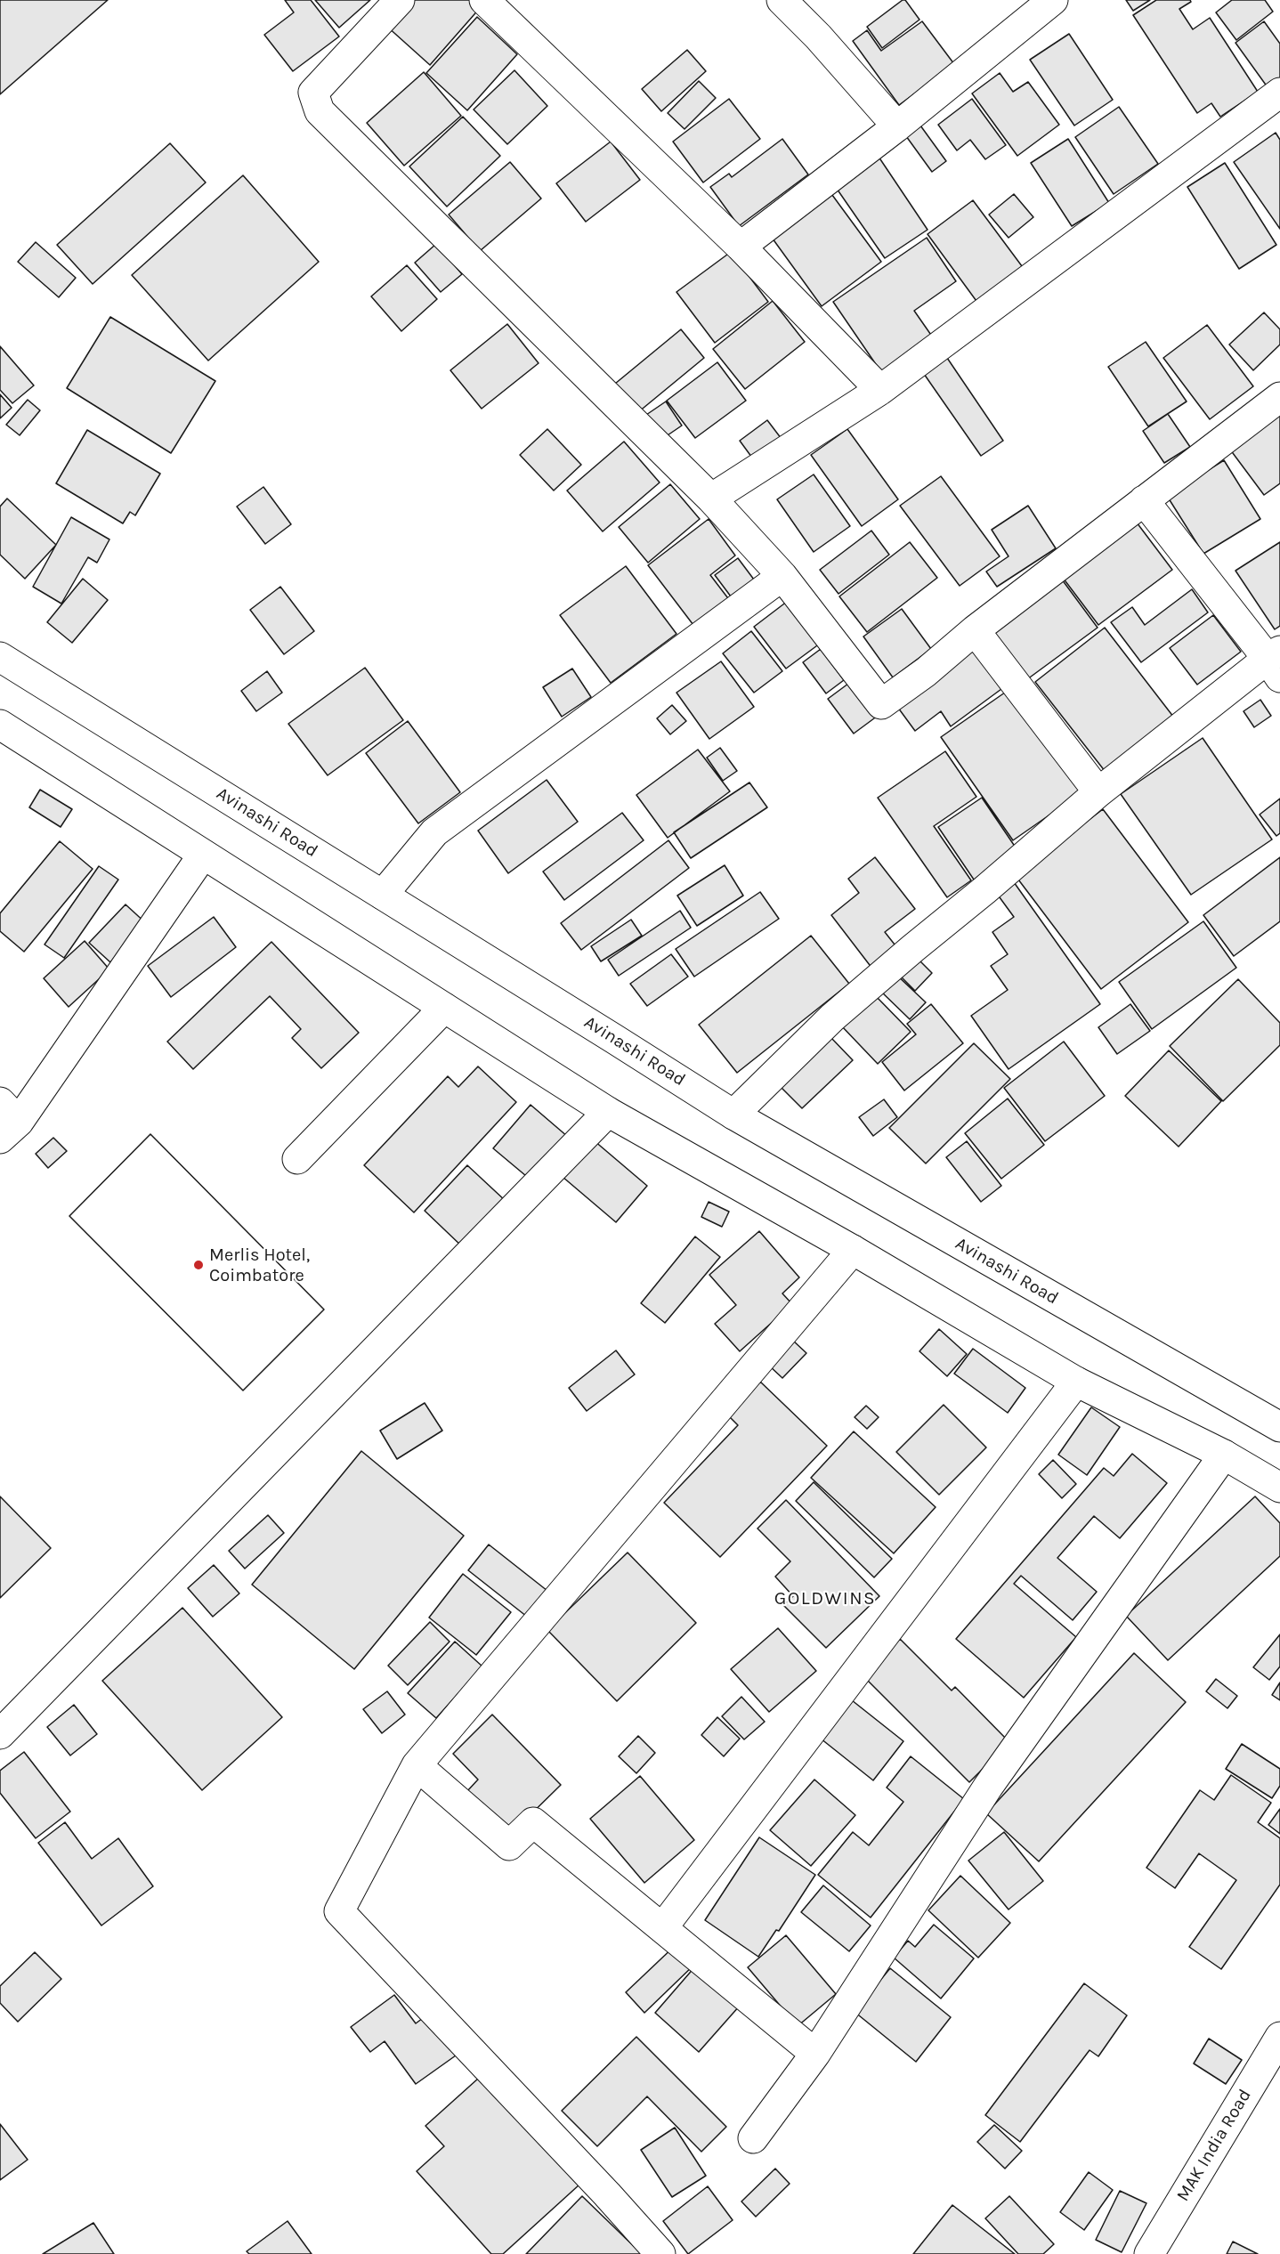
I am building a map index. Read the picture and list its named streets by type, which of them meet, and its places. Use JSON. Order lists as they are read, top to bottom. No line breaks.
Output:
{"streets":{"street":["Avinashi Road","MAK India Road"]},"districts":["GOLDWINS"],"places":["Merlis Hotel, Coimbatore"]}
